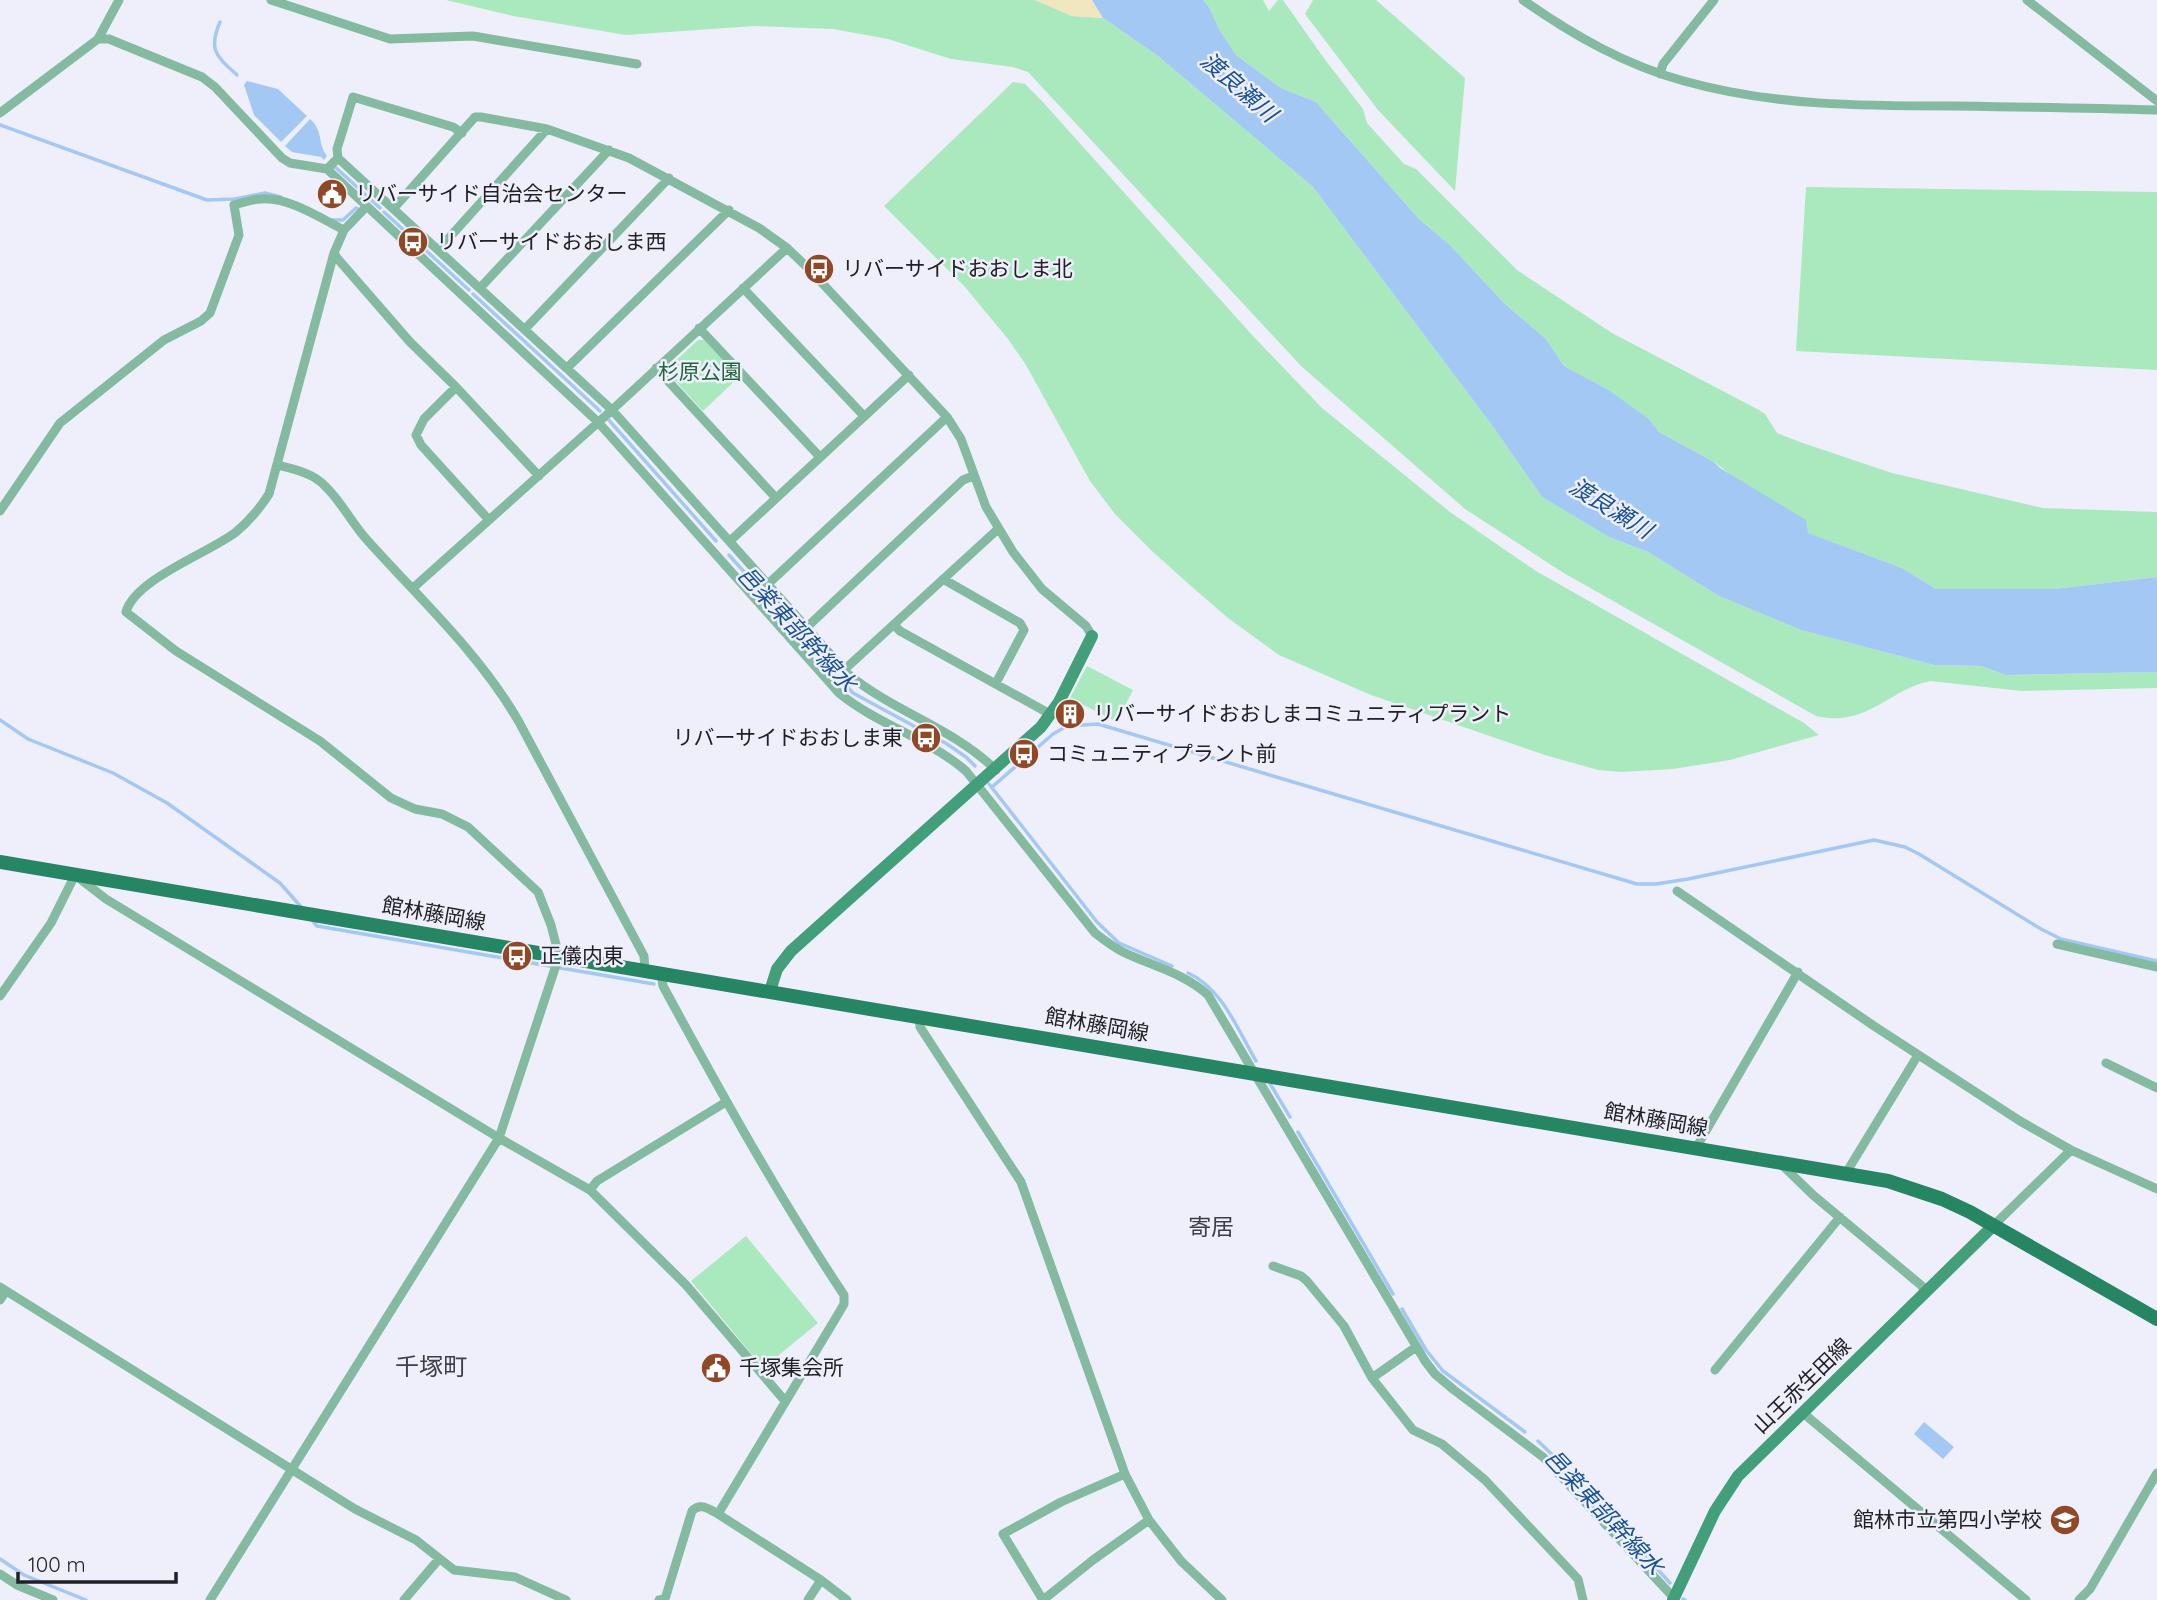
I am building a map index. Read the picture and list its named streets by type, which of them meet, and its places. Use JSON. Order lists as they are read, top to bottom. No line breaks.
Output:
{"streets":{"main road":["館林藤岡線","山王赤生田線"]},"crossings":[["館林藤岡線","山王赤生田線"]],"districts":["寄居","千塚町"],"water":["渡良瀬川","邑楽東部幹線水"],"parks":["杉原公園"],"places":{"public building":["リバーサイド自治会センター","千塚集会所"],"bus stop":["リバーサイドおおしま西","リバーサイドおおしま北","リバーサイドおおしま東","コミュニティプラント前","正儀内東"],"building":["リバーサイドおおしまコミュニティプラント"],"school or university":["館林市立第四小学校"]},"scale_bar":"100 m"}
